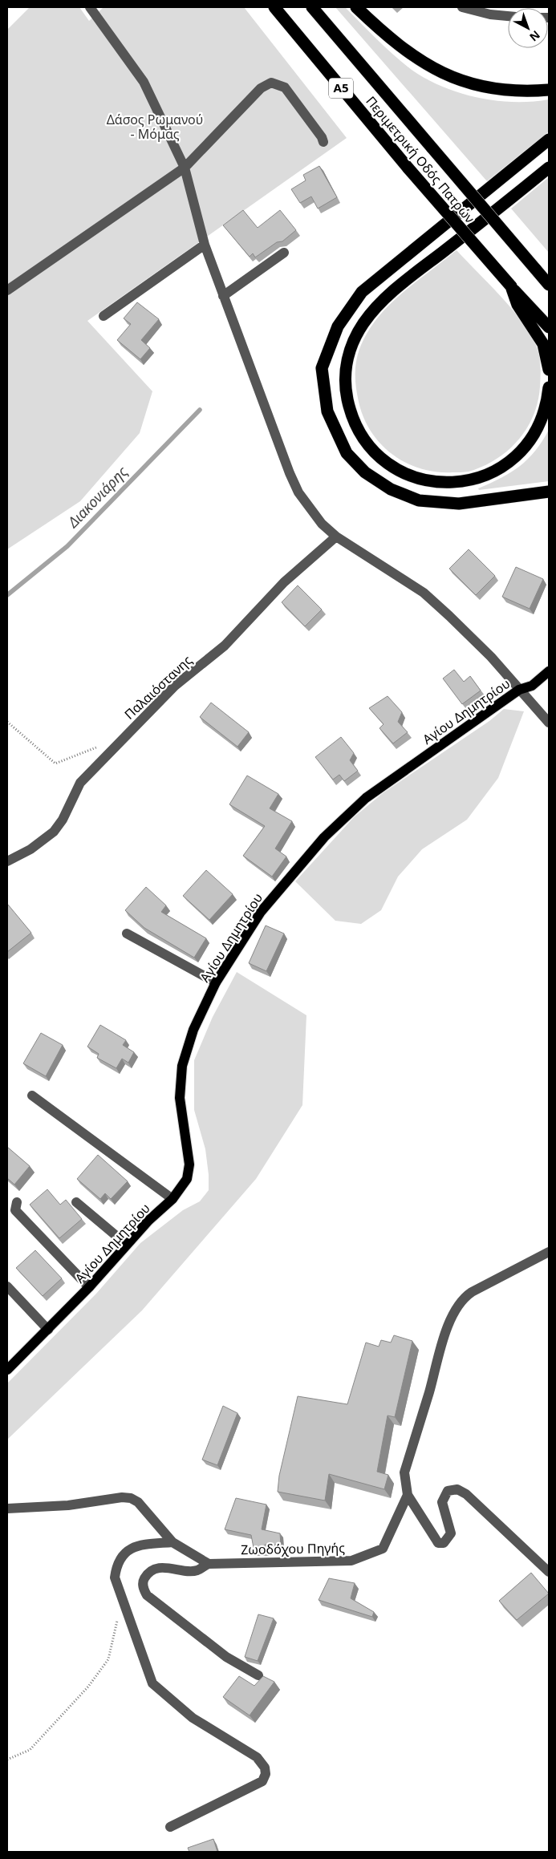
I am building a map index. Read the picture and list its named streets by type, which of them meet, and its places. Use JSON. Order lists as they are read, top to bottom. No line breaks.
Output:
{"streets":{"highway":["Α5","Περιμετρική Οδός Πατρών"],"main road":["Αγίου Δημητρίου"],"street":["Παλαιόστανης","Ζωοδόχου Πηγής"]},"water":["Διακονιάρης"],"parks":["Δάσος Ρωμανού - Μόμας"],"north":"bottom right"}
